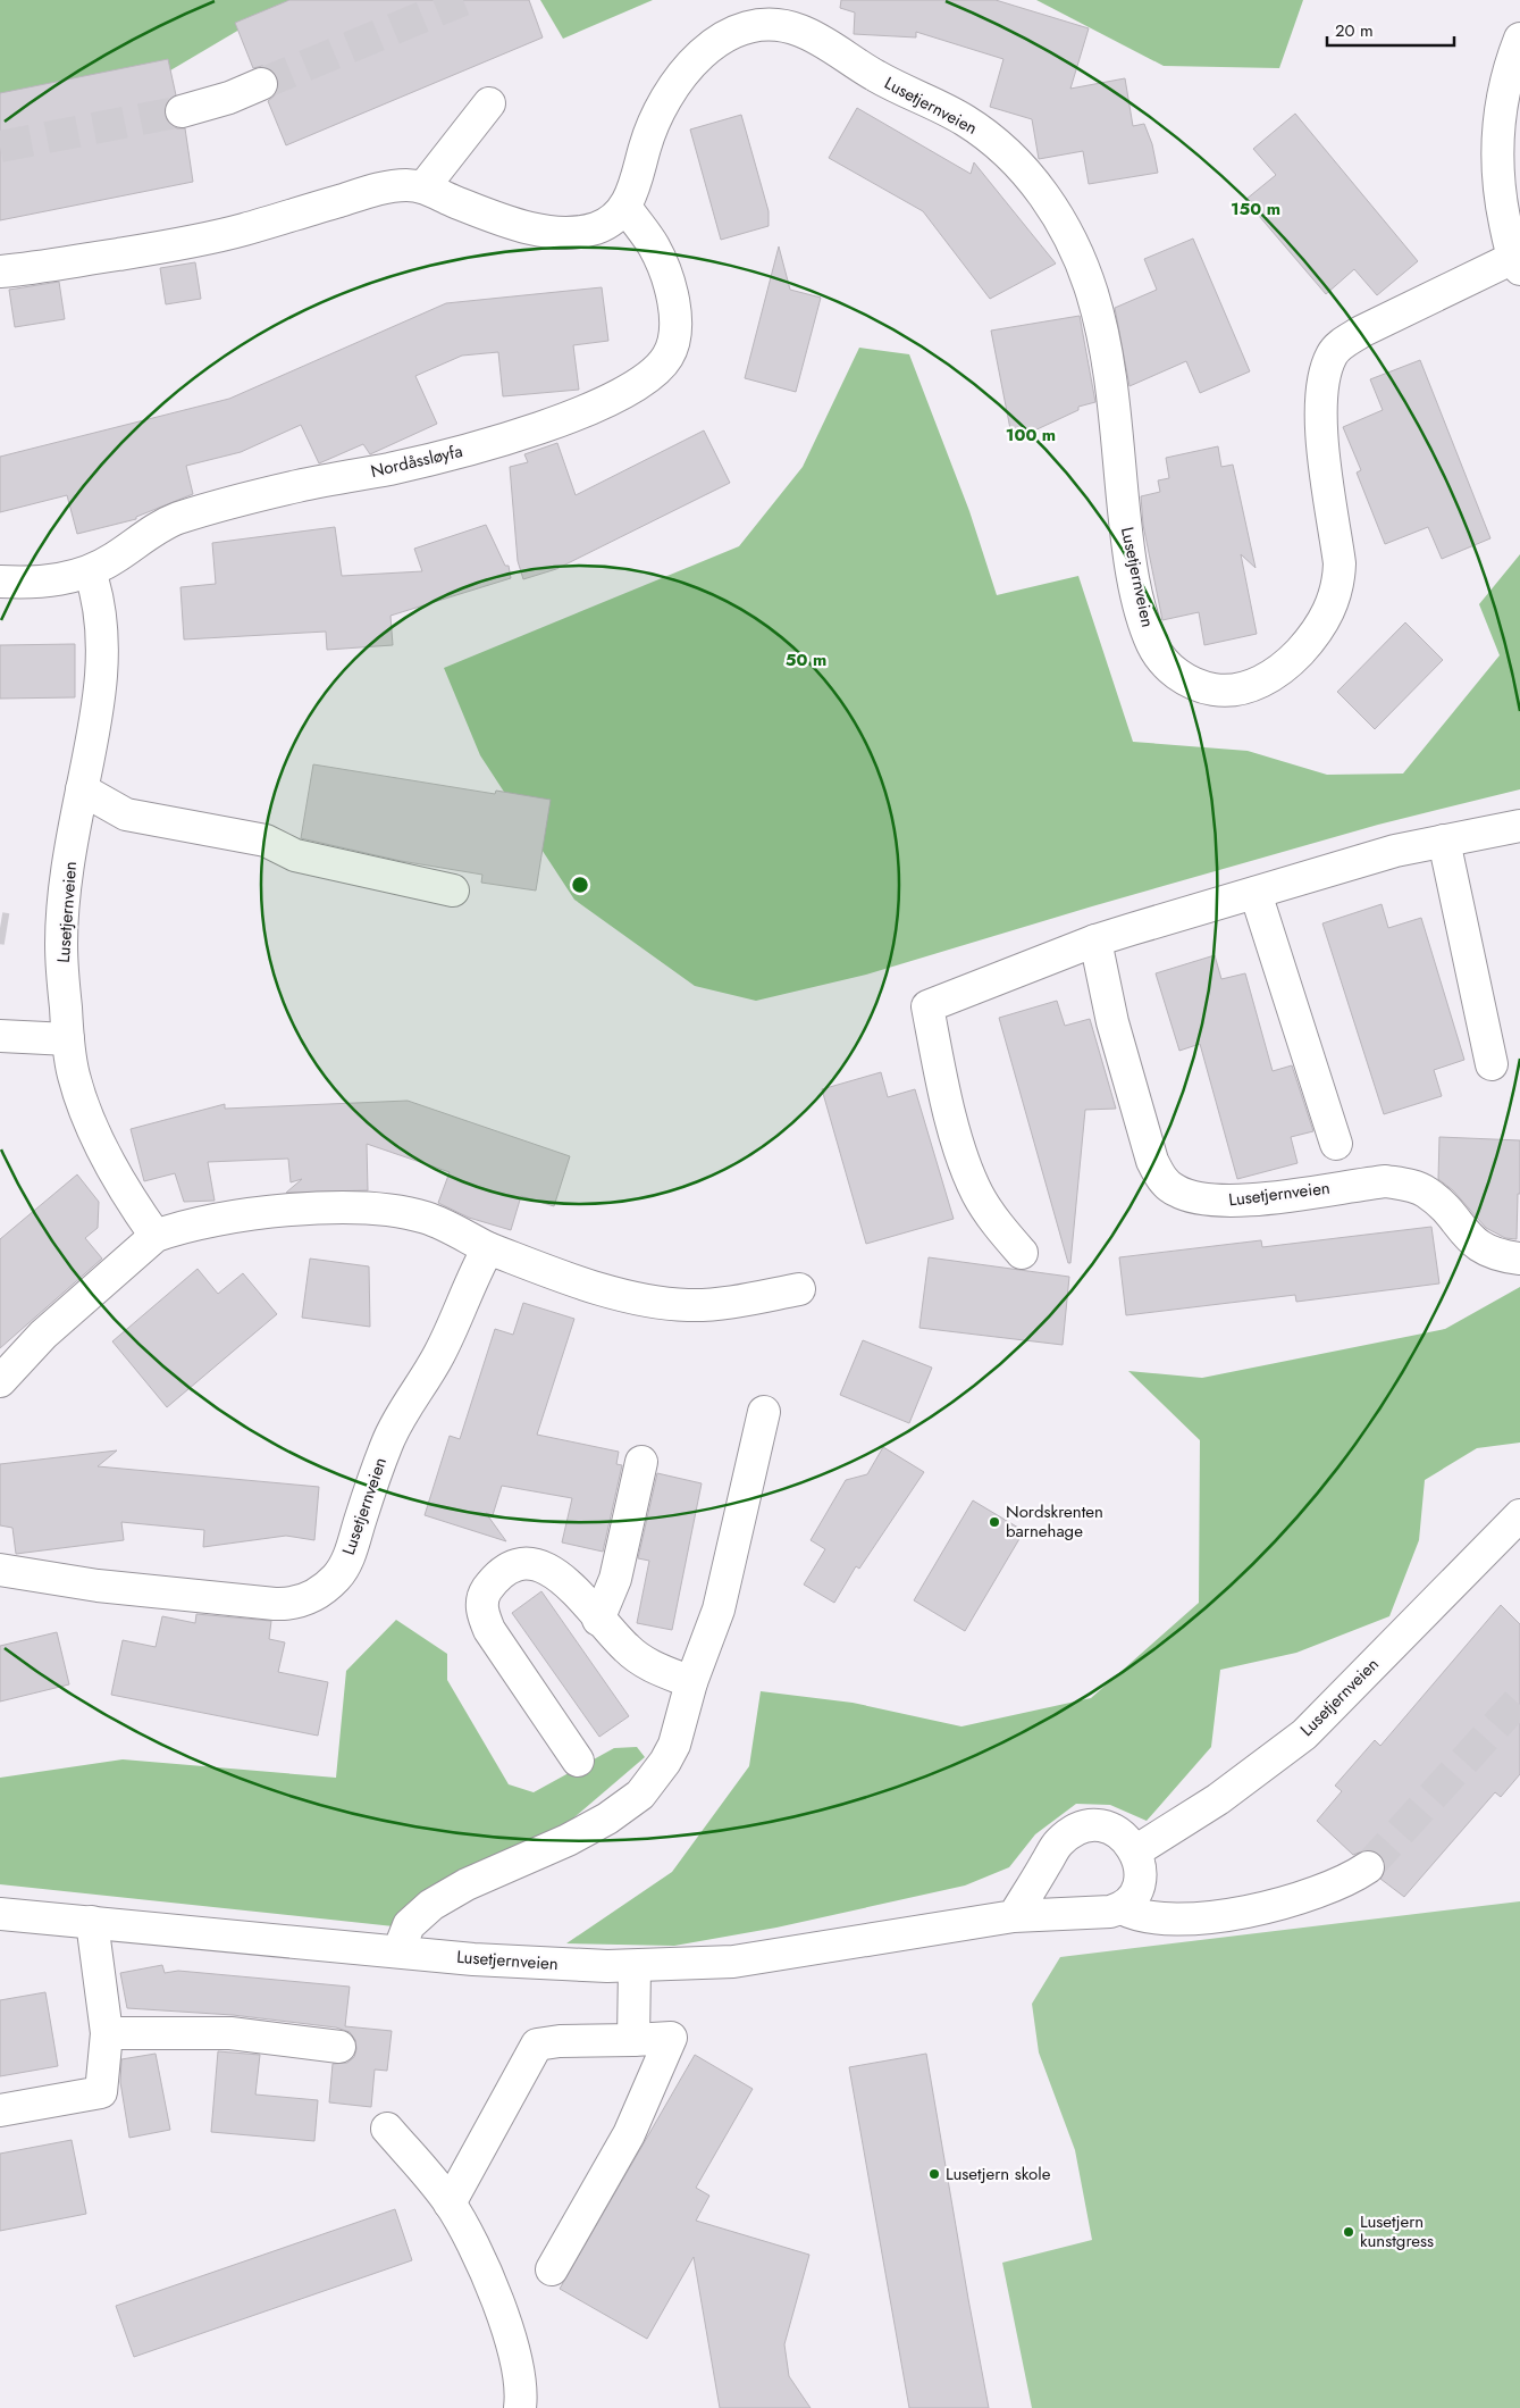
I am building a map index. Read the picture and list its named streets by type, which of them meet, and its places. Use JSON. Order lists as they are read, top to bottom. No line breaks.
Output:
{"streets":{"street":["Lusetjernveien","Nordåssløyfa"]},"crossings":[["Lusetjernveien","Nordåssløyfa"]],"places":["Nordskrenten barnehage","Lusetjern skole","Lusetjern kunstgress"],"scale_bar":"20 m","rings":["150 m","100 m","50 m"]}
